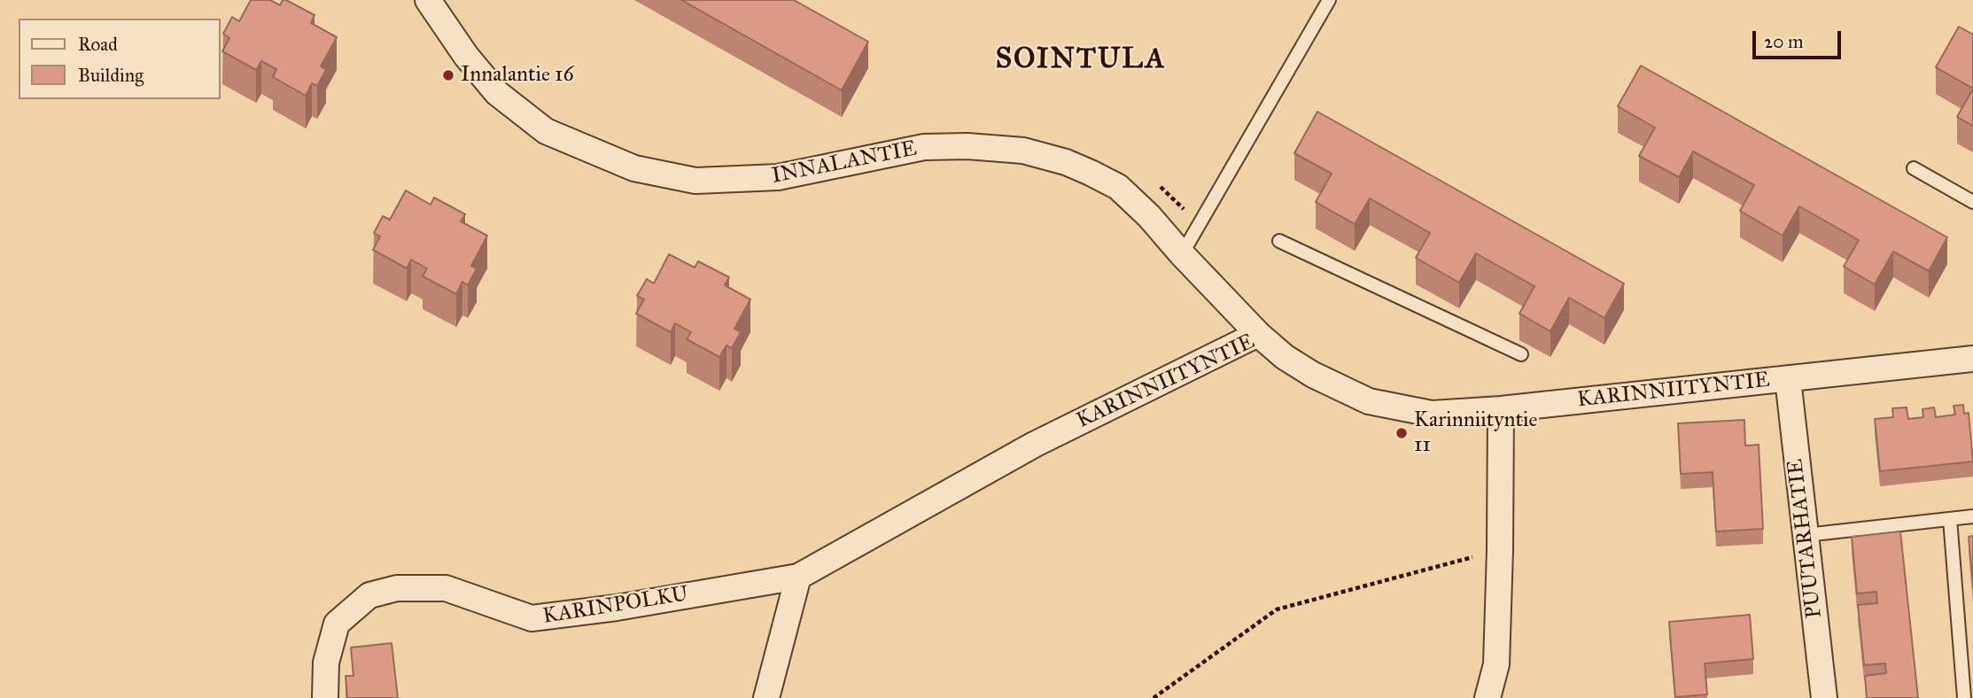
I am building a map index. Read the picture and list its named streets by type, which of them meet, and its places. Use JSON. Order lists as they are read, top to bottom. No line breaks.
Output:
{"streets":{"street":["INNALANTIE","KARINNIITYNTIE","PUUTARHATIE","KARINPOLKU"]},"crossings":[["INNALANTIE","KARINNIITYNTIE"],["KARINNIITYNTIE","PUUTARHATIE"],["KARINNIITYNTIE","KARINPOLKU"]],"districts":["SOINTULA"],"places":["Innalantie 16","Karinniityntie 11"],"legend":["Road","Building"],"scale_bar":"20 m"}
